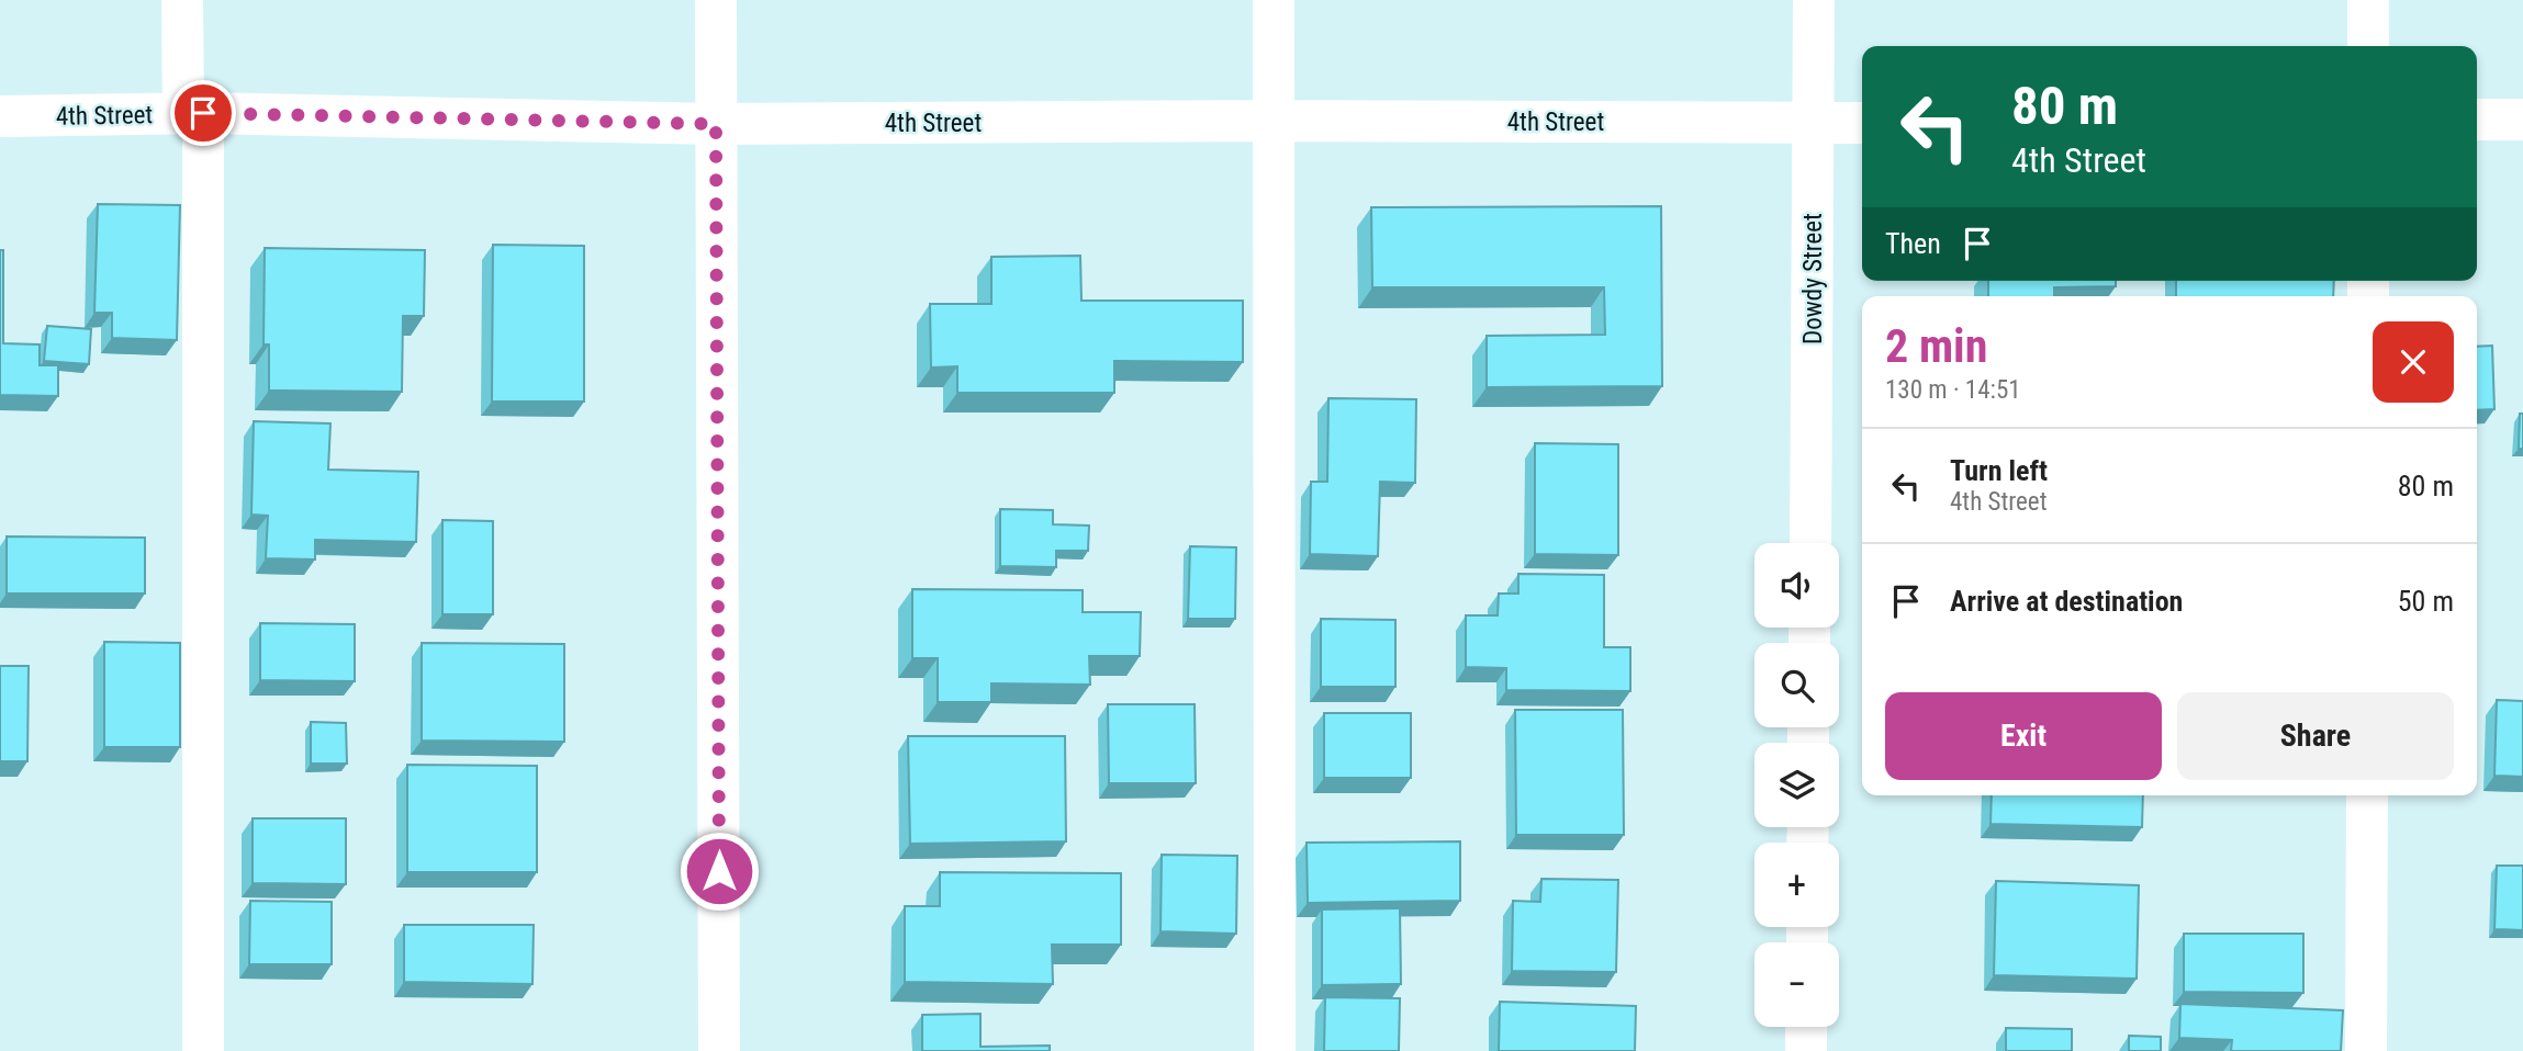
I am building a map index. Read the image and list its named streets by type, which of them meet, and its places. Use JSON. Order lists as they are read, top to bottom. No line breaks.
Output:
{"streets":{"street":["4th Street","Dowdy Street"]},"crossings":[["4th Street","Dowdy Street"]],"page":{"turn":["80 m","4th Street"],"then":"Then","heading":["2 min","130 m · 14:51"],"list":[{"name":"Turn left","note":"4th Street","value":"80 m"},{"name":"Arrive at destination","value":"50 m"}],"map_buttons":["+","−"],"buttons":["Exit","Share"]}}
